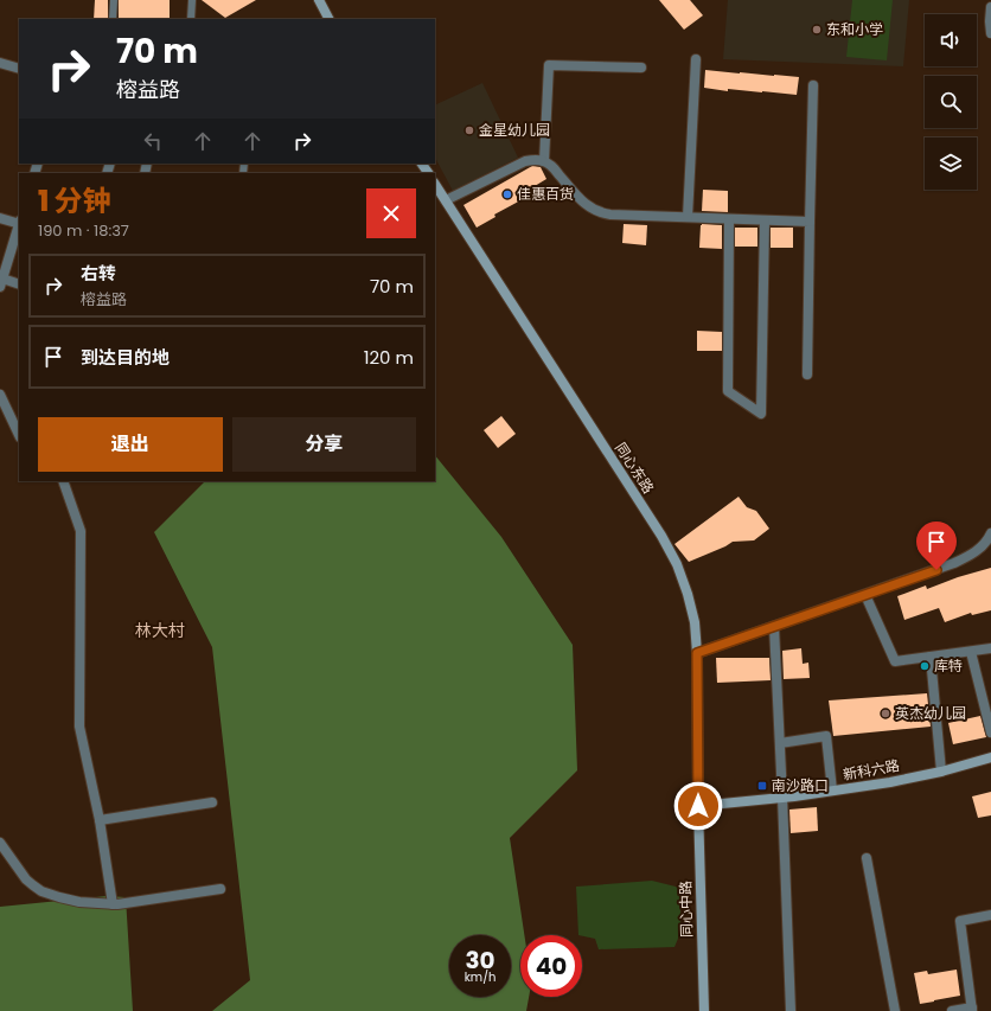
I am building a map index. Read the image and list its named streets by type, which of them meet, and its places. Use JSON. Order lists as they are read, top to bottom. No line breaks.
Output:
{"streets":{"street":["同心东路","新科六路","同心中路"]},"crossings":[["同心东路","新科六路"],["同心东路","同心中路"],["新科六路","同心中路"]],"districts":["林大村"],"places":{"other":["东和小学","金星幼儿园","佳惠百货","库特","英杰幼儿园"],"transit":["南沙路口"]},"page":{"turn":["70 m","榕益路"],"heading":["1 分钟","190 m · 18:37"],"list":[{"name":"右转","note":"榕益路","value":"70 m"},{"name":"到达目的地","value":"120 m"}],"buttons":["退出","分享"],"speed":"30 km/h","limit":"40"}}
